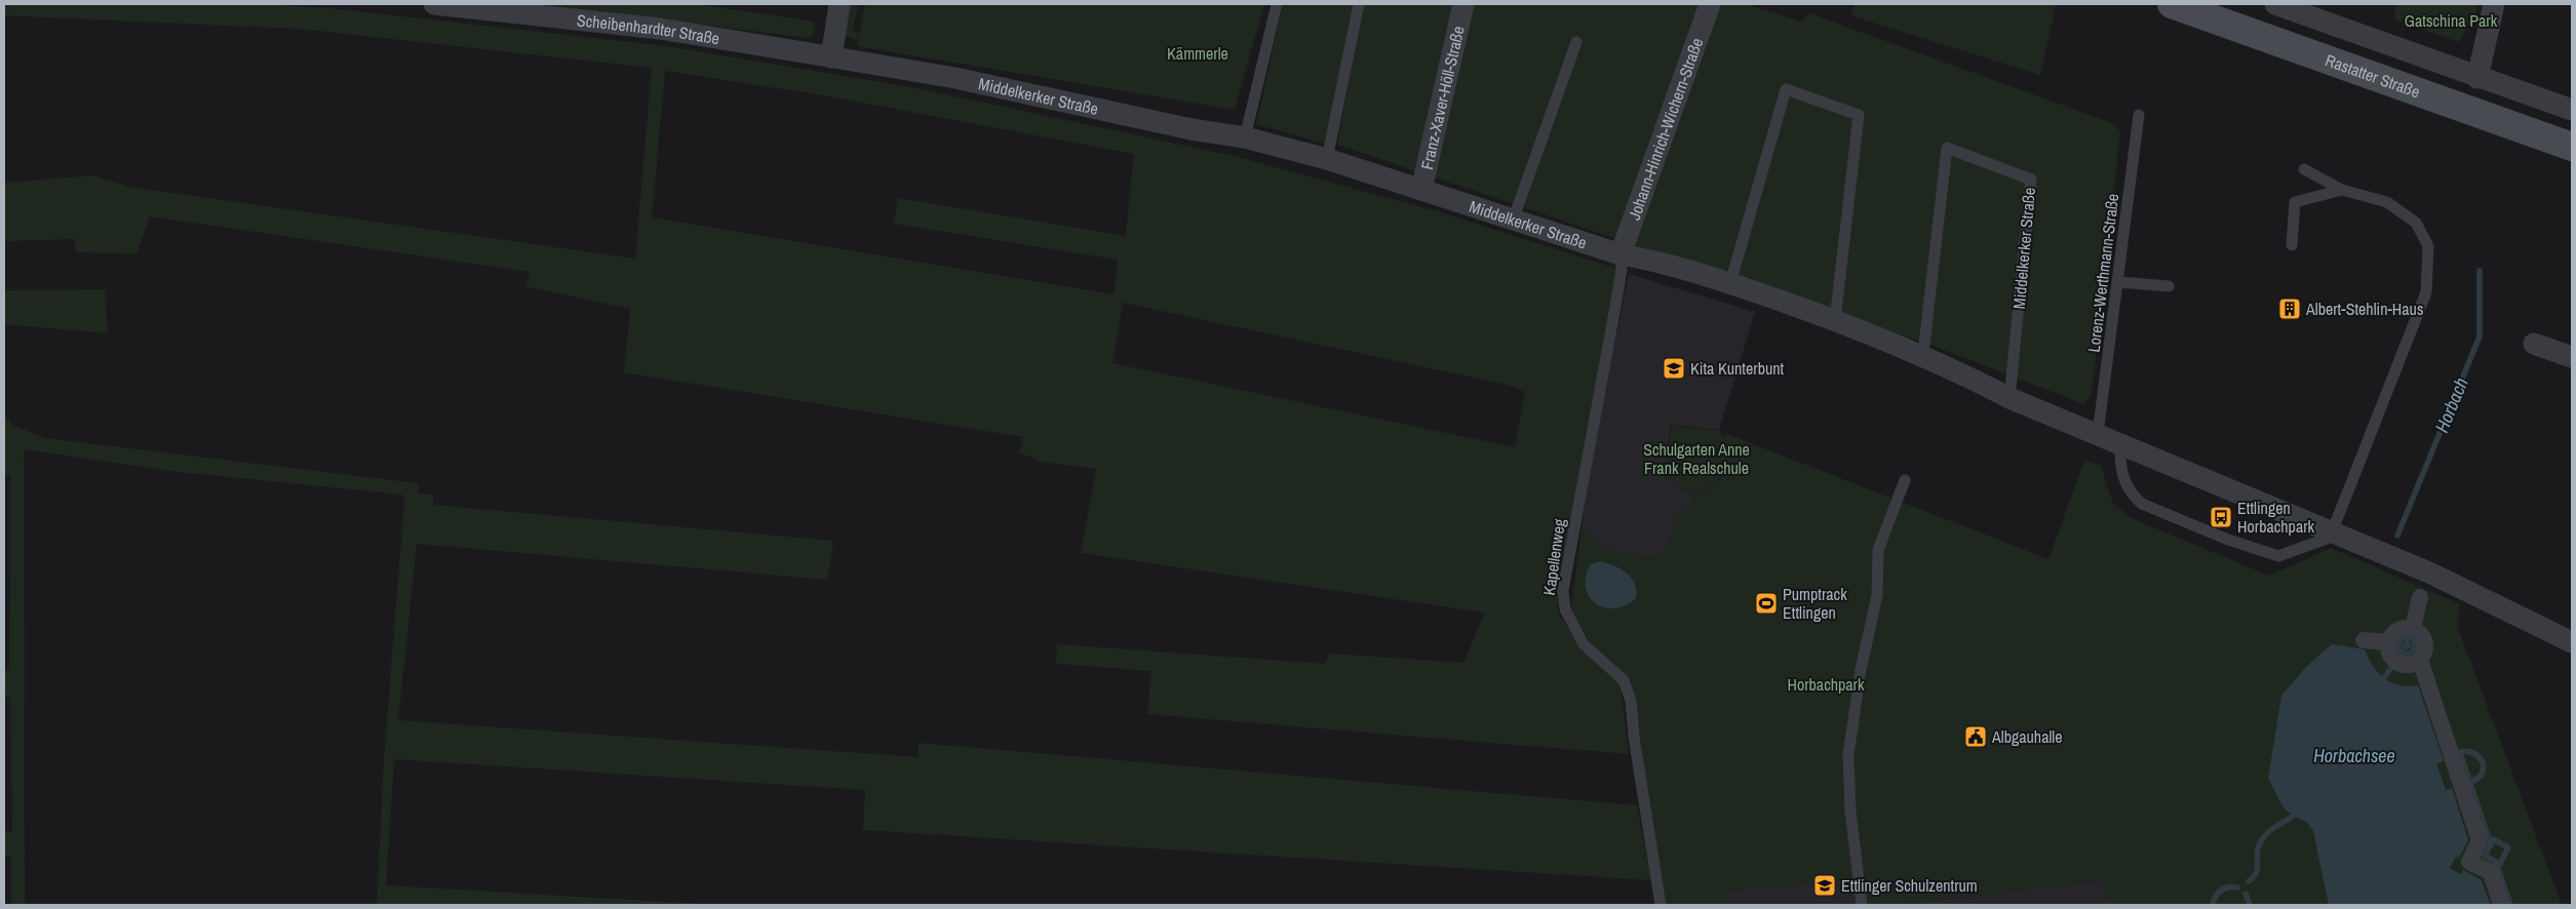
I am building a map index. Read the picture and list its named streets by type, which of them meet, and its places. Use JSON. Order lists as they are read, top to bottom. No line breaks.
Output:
{"streets":{"main road":["Rastatter Straße"],"street":["Scheibenhardter Straße","Middelkerker Straße","Franz-Xaver-Höll-Straße","Johann-Hinrich-Wichern-Straße"],"lane":["Lorenz-Werthmann-Straße","Kapellenweg"]},"crossings":[["Scheibenhardter Straße","Middelkerker Straße"],["Middelkerker Straße","Franz-Xaver-Höll-Straße"],["Middelkerker Straße","Johann-Hinrich-Wichern-Straße"],["Middelkerker Straße","Lorenz-Werthmann-Straße"],["Middelkerker Straße","Kapellenweg"],["Johann-Hinrich-Wichern-Straße","Kapellenweg"]],"water":["Horbach","Horbachsee"],"parks":["Gatschina Park","Kämmerle","Schulgarten Anne Frank Realschule","Horbachpark"],"places":{"building":["Albert-Stehlin-Haus"],"school or university":["Kita Kunterbunt","Ettlinger Schulzentrum"],"bus stop":["Ettlingen Horbachpark"],"sports":["Pumptrack Ettlingen"],"public building":["Albgauhalle"]}}
